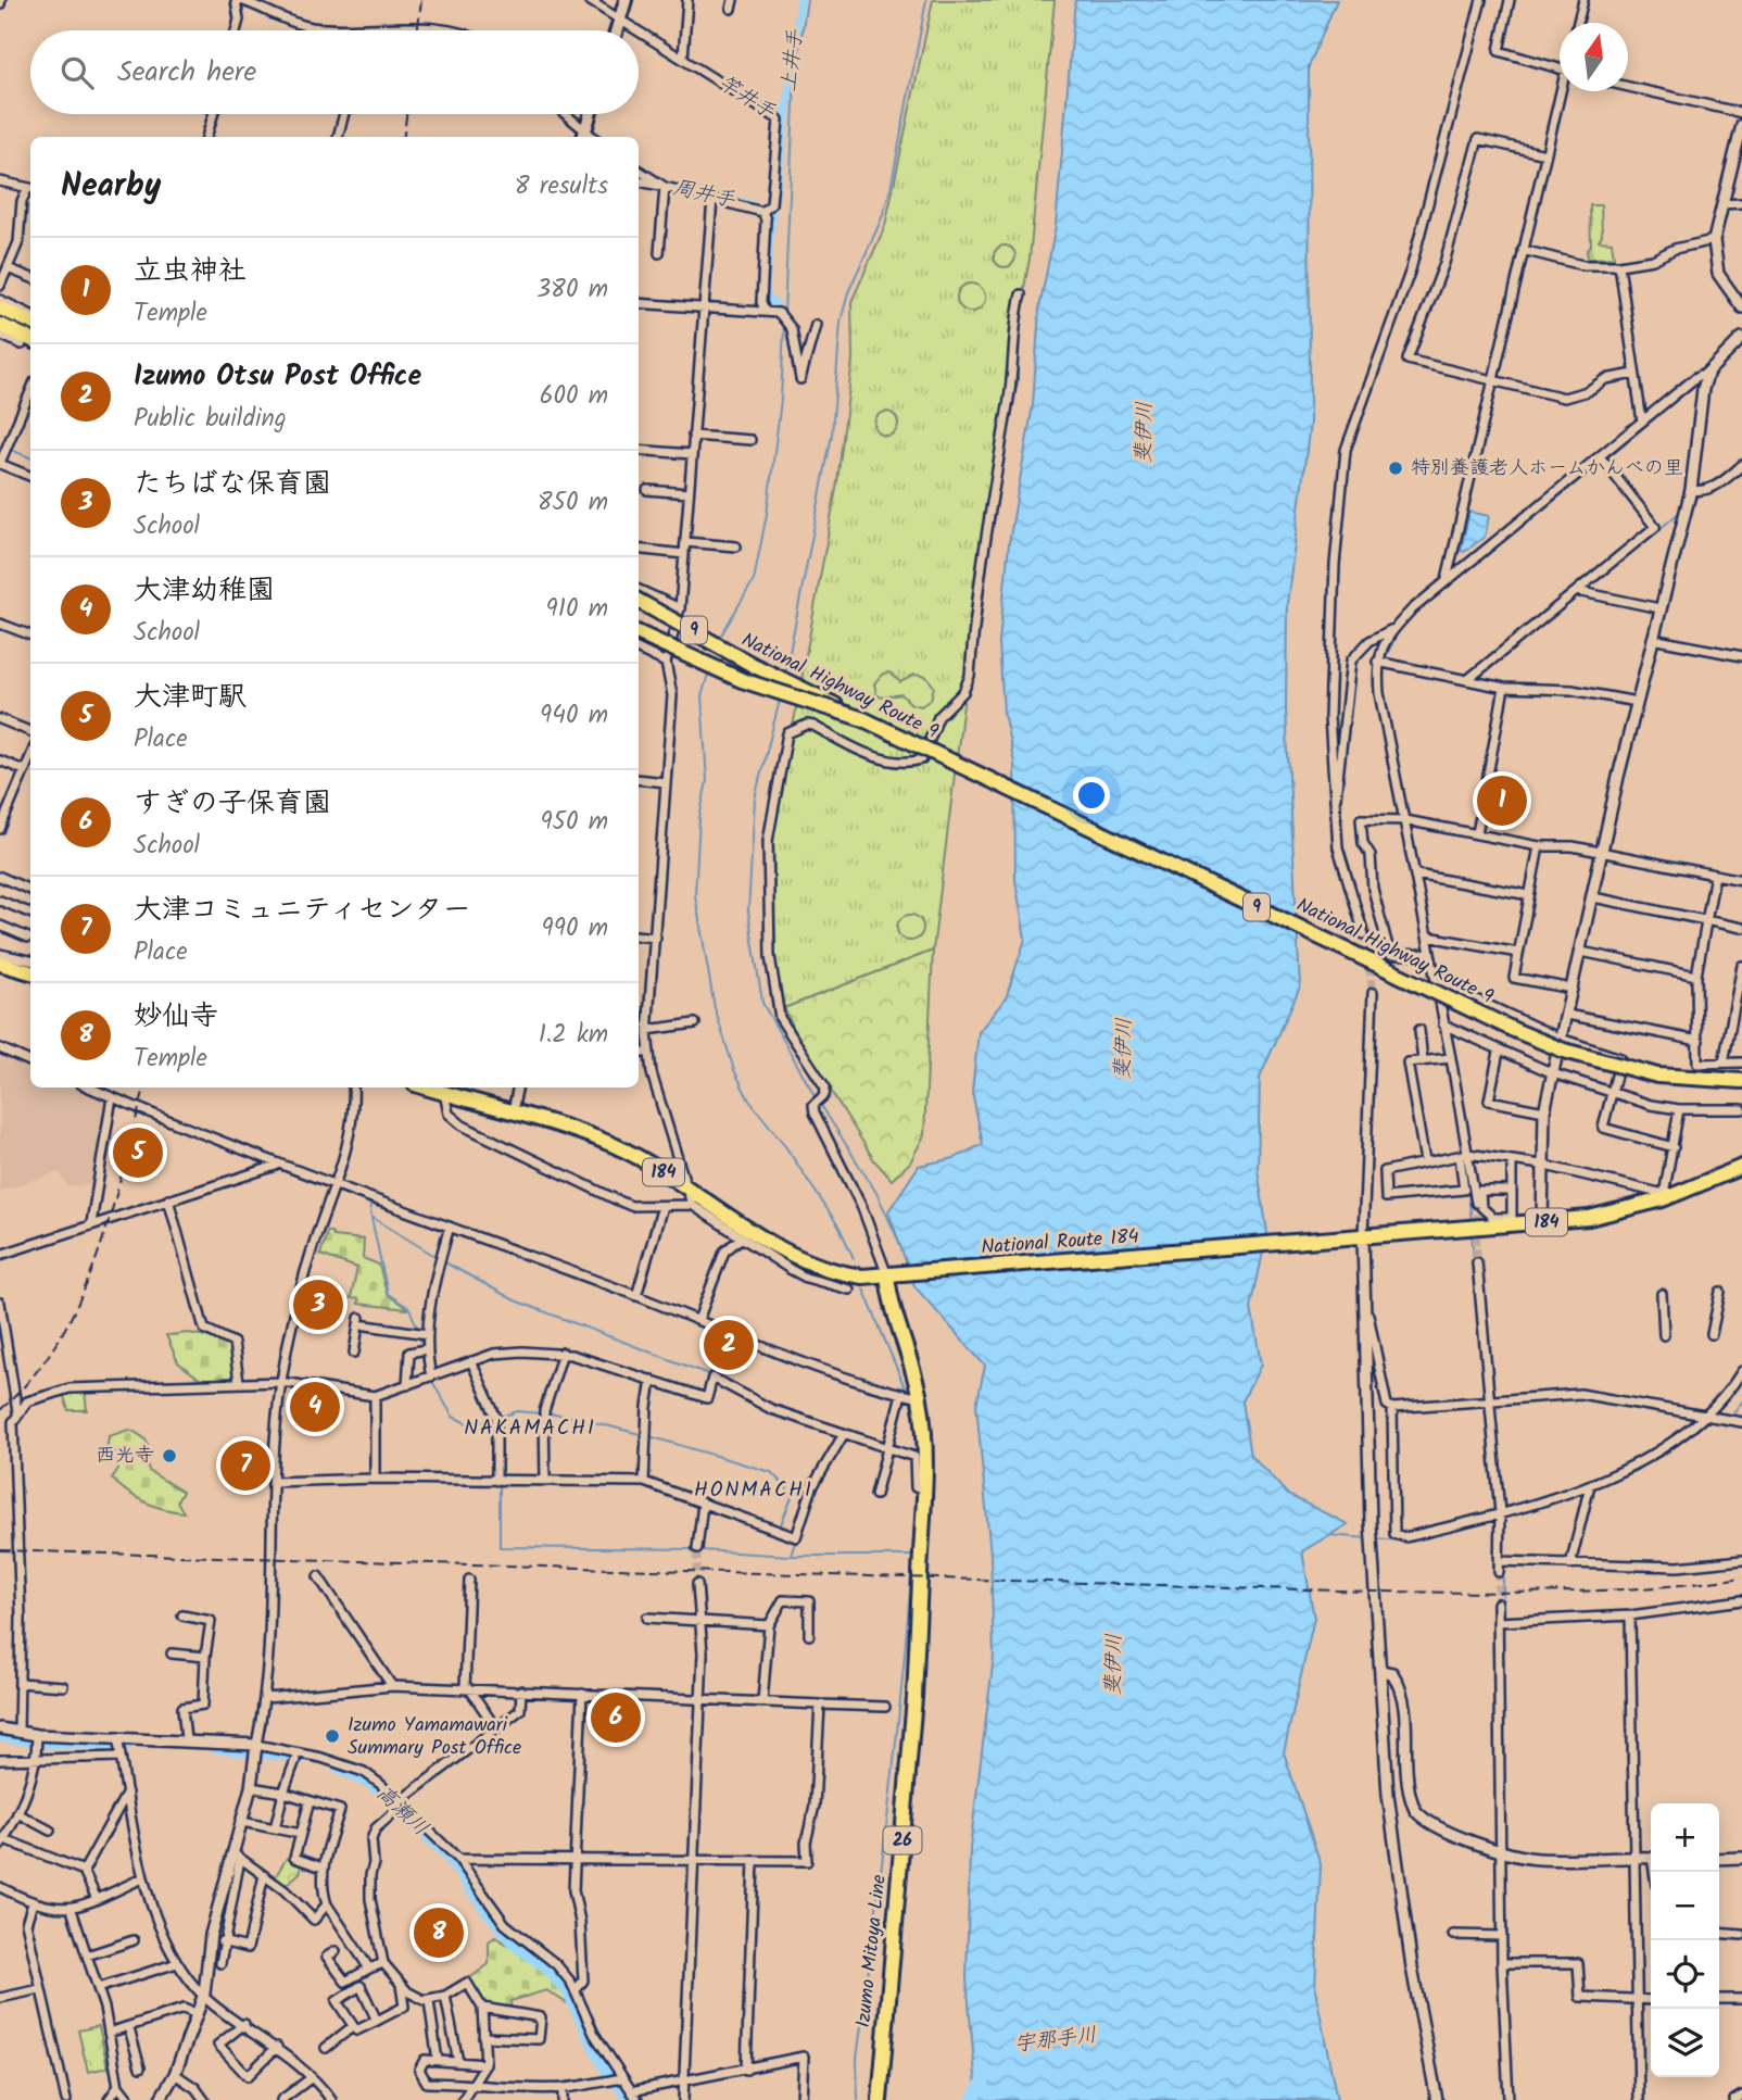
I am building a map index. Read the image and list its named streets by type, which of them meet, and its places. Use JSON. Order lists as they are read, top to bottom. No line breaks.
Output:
{"streets":{"main road":["9","National Highway Route 9","184","National Route 184","26","Izumo Mitoya Line"]},"crossings":[["9","National Highway Route 9"],["National Route 184","Izumo Mitoya Line"]],"districts":["NAKAMACHI","HONMACHI"],"water":["上井手","竿井手","周井手","斐伊川","高瀬川","宇那手川"],"places":["特別養護老人ホームかんべの里","西光寺","Izumo Yamamawari Summary Post Office"],"north":"top","page":{"search":"Search here","heading":["Nearby","8 results"],"list":[{"mark":"1","name":"立虫神社","note":"Temple","value":"380 m"},{"mark":"2","name":"Izumo Otsu Post Office","note":"Public building","value":"600 m"},{"mark":"3","name":"たちばな保育園","note":"School","value":"850 m"},{"mark":"4","name":"大津幼稚園","note":"School","value":"910 m"},{"mark":"5","name":"大津町駅","note":"Place","value":"940 m"},{"mark":"6","name":"すぎの子保育園","note":"School","value":"950 m"},{"mark":"7","name":"大津コミュニティセンター","note":"Place","value":"990 m"},{"mark":"8","name":"妙仙寺","note":"Temple","value":"1.2 km"}],"pins":["1","5","3","2","4","7","6","8"],"map_buttons":["+","−"]}}
